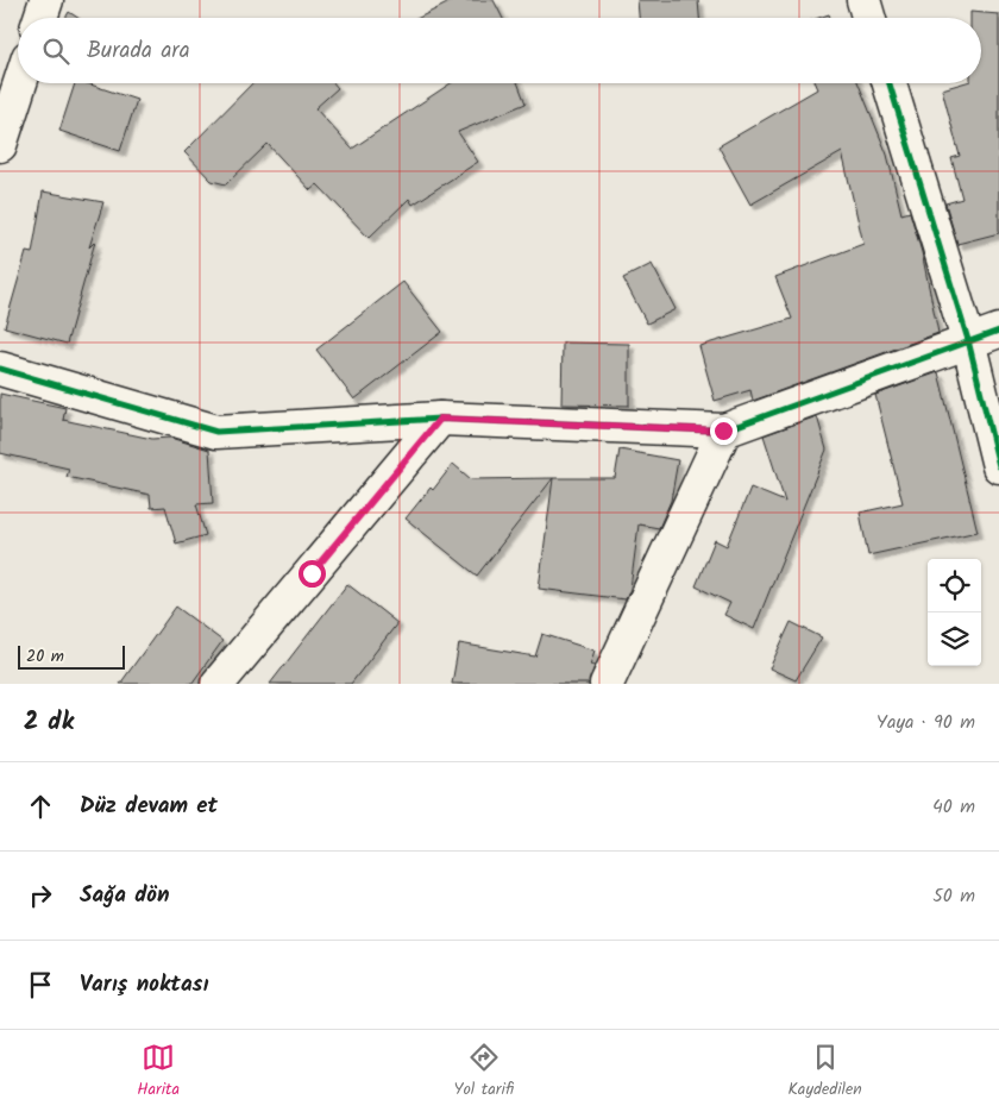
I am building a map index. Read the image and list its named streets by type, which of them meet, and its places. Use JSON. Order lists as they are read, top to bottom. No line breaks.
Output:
{"scale_bar":"20 m","page":{"search":"Burada ara","scale":"20 m","heading":["2 dk","Yaya · 90 m"],"list":[["Düz devam et","40 m"],["Sağa dön","50 m"],"Varış noktası"],"nav":["Harita","Yol tarifi","Kaydedilen"]}}
